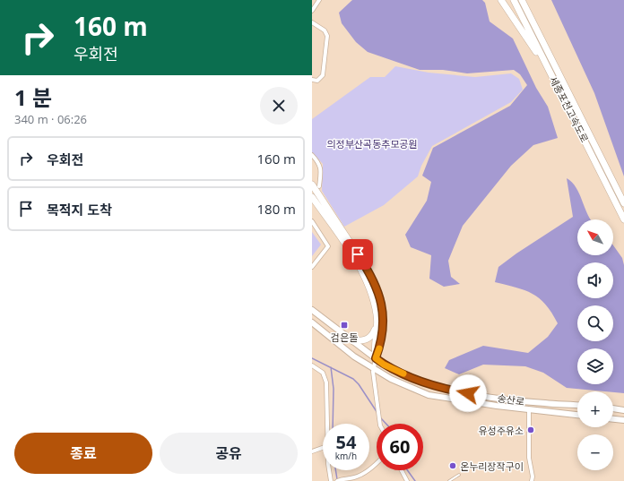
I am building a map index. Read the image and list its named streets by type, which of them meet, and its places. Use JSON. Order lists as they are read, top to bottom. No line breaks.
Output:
{"streets":{"highway":["세종포천고속도로"],"main road":["송산로"]},"parks":["의정부산곡동추모공원"],"places":{"transit":["검은돌"],"other":["유성주유소","온누리장작구이"]},"north":"top left","page":{"turn":["160 m","우회전"],"heading":["1 분","340 m · 06:26"],"list":[{"name":"우회전","value":"160 m"},{"name":"목적지 도착","value":"180 m"}],"map_buttons":["+","−"],"speed":"54 km/h","limit":"60","buttons":["종료","공유"]}}
